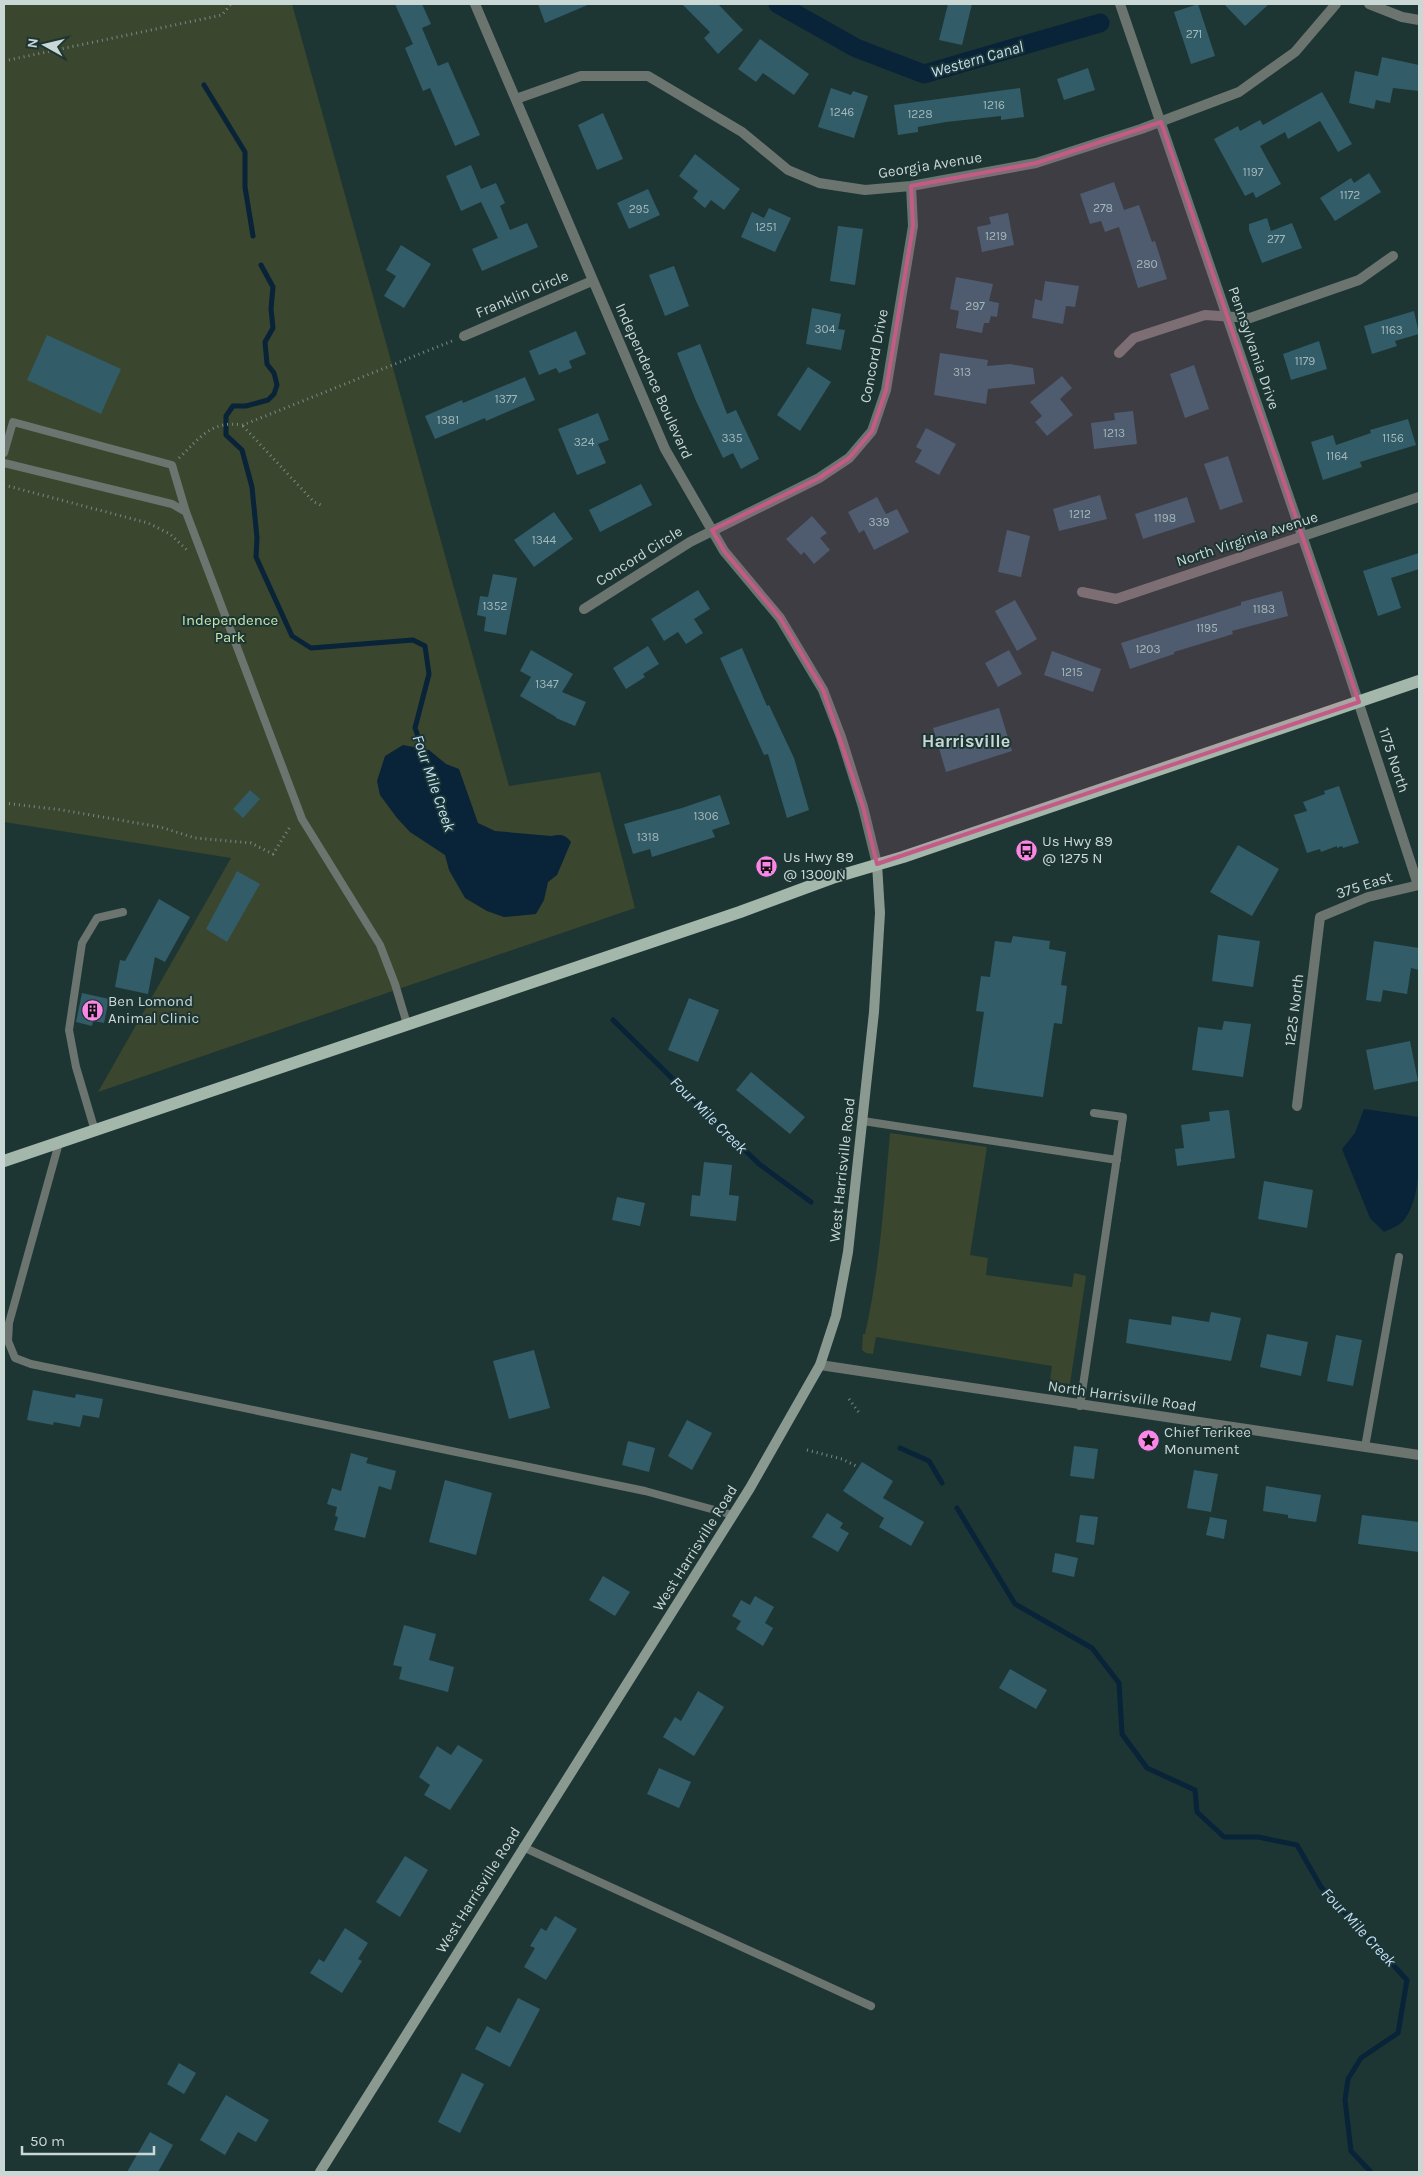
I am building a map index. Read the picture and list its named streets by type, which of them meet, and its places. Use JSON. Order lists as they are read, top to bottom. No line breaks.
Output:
{"streets":{"main road":["West Harrisville Road"],"street":["Georgia Avenue","Franklin Circle","Pennsylvania Drive","Concord Drive","Independence Boulevard","North Virginia Avenue","Concord Circle","1175 North","375 East","1225 North","North Harrisville Road"]},"crossings":[["Georgia Avenue","Pennsylvania Drive"],["Georgia Avenue","Concord Drive"],["Georgia Avenue","Independence Boulevard"],["Franklin Circle","Independence Boulevard"],["Pennsylvania Drive","North Virginia Avenue"],["Pennsylvania Drive","1175 North"],["Concord Drive","Independence Boulevard"],["Concord Drive","Concord Circle"],["Independence Boulevard","Concord Circle"],["Independence Boulevard","West Harrisville Road"],["1175 North","375 East"],["375 East","1225 North"],["West Harrisville Road","North Harrisville Road"]],"districts":["Harrisville"],"water":["Western Canal","Four Mile Creek"],"parks":["Independence Park"],"places":{"bus stop":["Us Hwy 89 @ 1275 N","Us Hwy 89 @ 1300 N"],"building":["Ben Lomond Animal Clinic"],"place":["Chief Terikee Monument"]},"house_numbers":["271","1216","1246","1228","1197","1172","278","295","1251","1219","277","280","297","304","1163","1179","313","1377","1381","1213","335","1156","324","1164","1212","1198","339","1344","1352","1183","1195","1203","1215","1347","1306","1318"],"scale_bar":"50 m","north":"left"}
